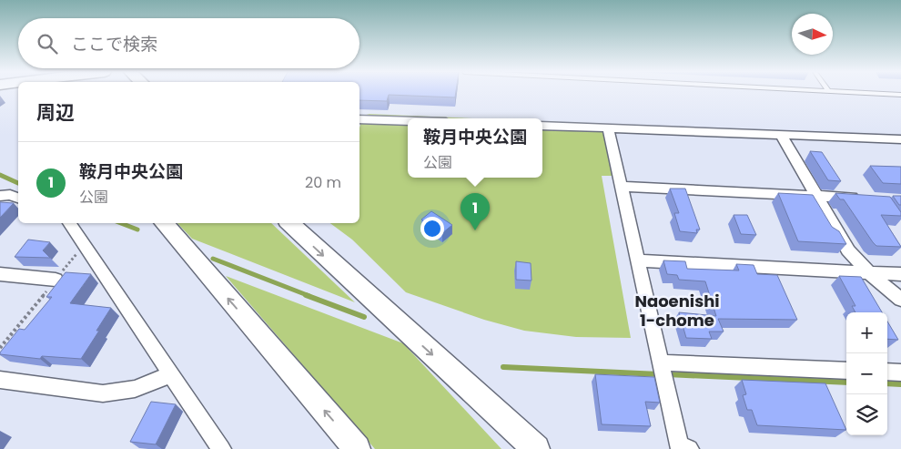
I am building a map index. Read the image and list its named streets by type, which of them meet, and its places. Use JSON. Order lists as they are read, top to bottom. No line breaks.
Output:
{"districts":["Naoenishi 1-chome"],"north":"right","page":{"search":"ここで検索","heading":"周辺","popup":["鞍月中央公園","公園"],"list":[{"mark":"1","name":"鞍月中央公園","note":"公園","value":"20 m"}],"pins":"1","map_buttons":["+","−"]}}
